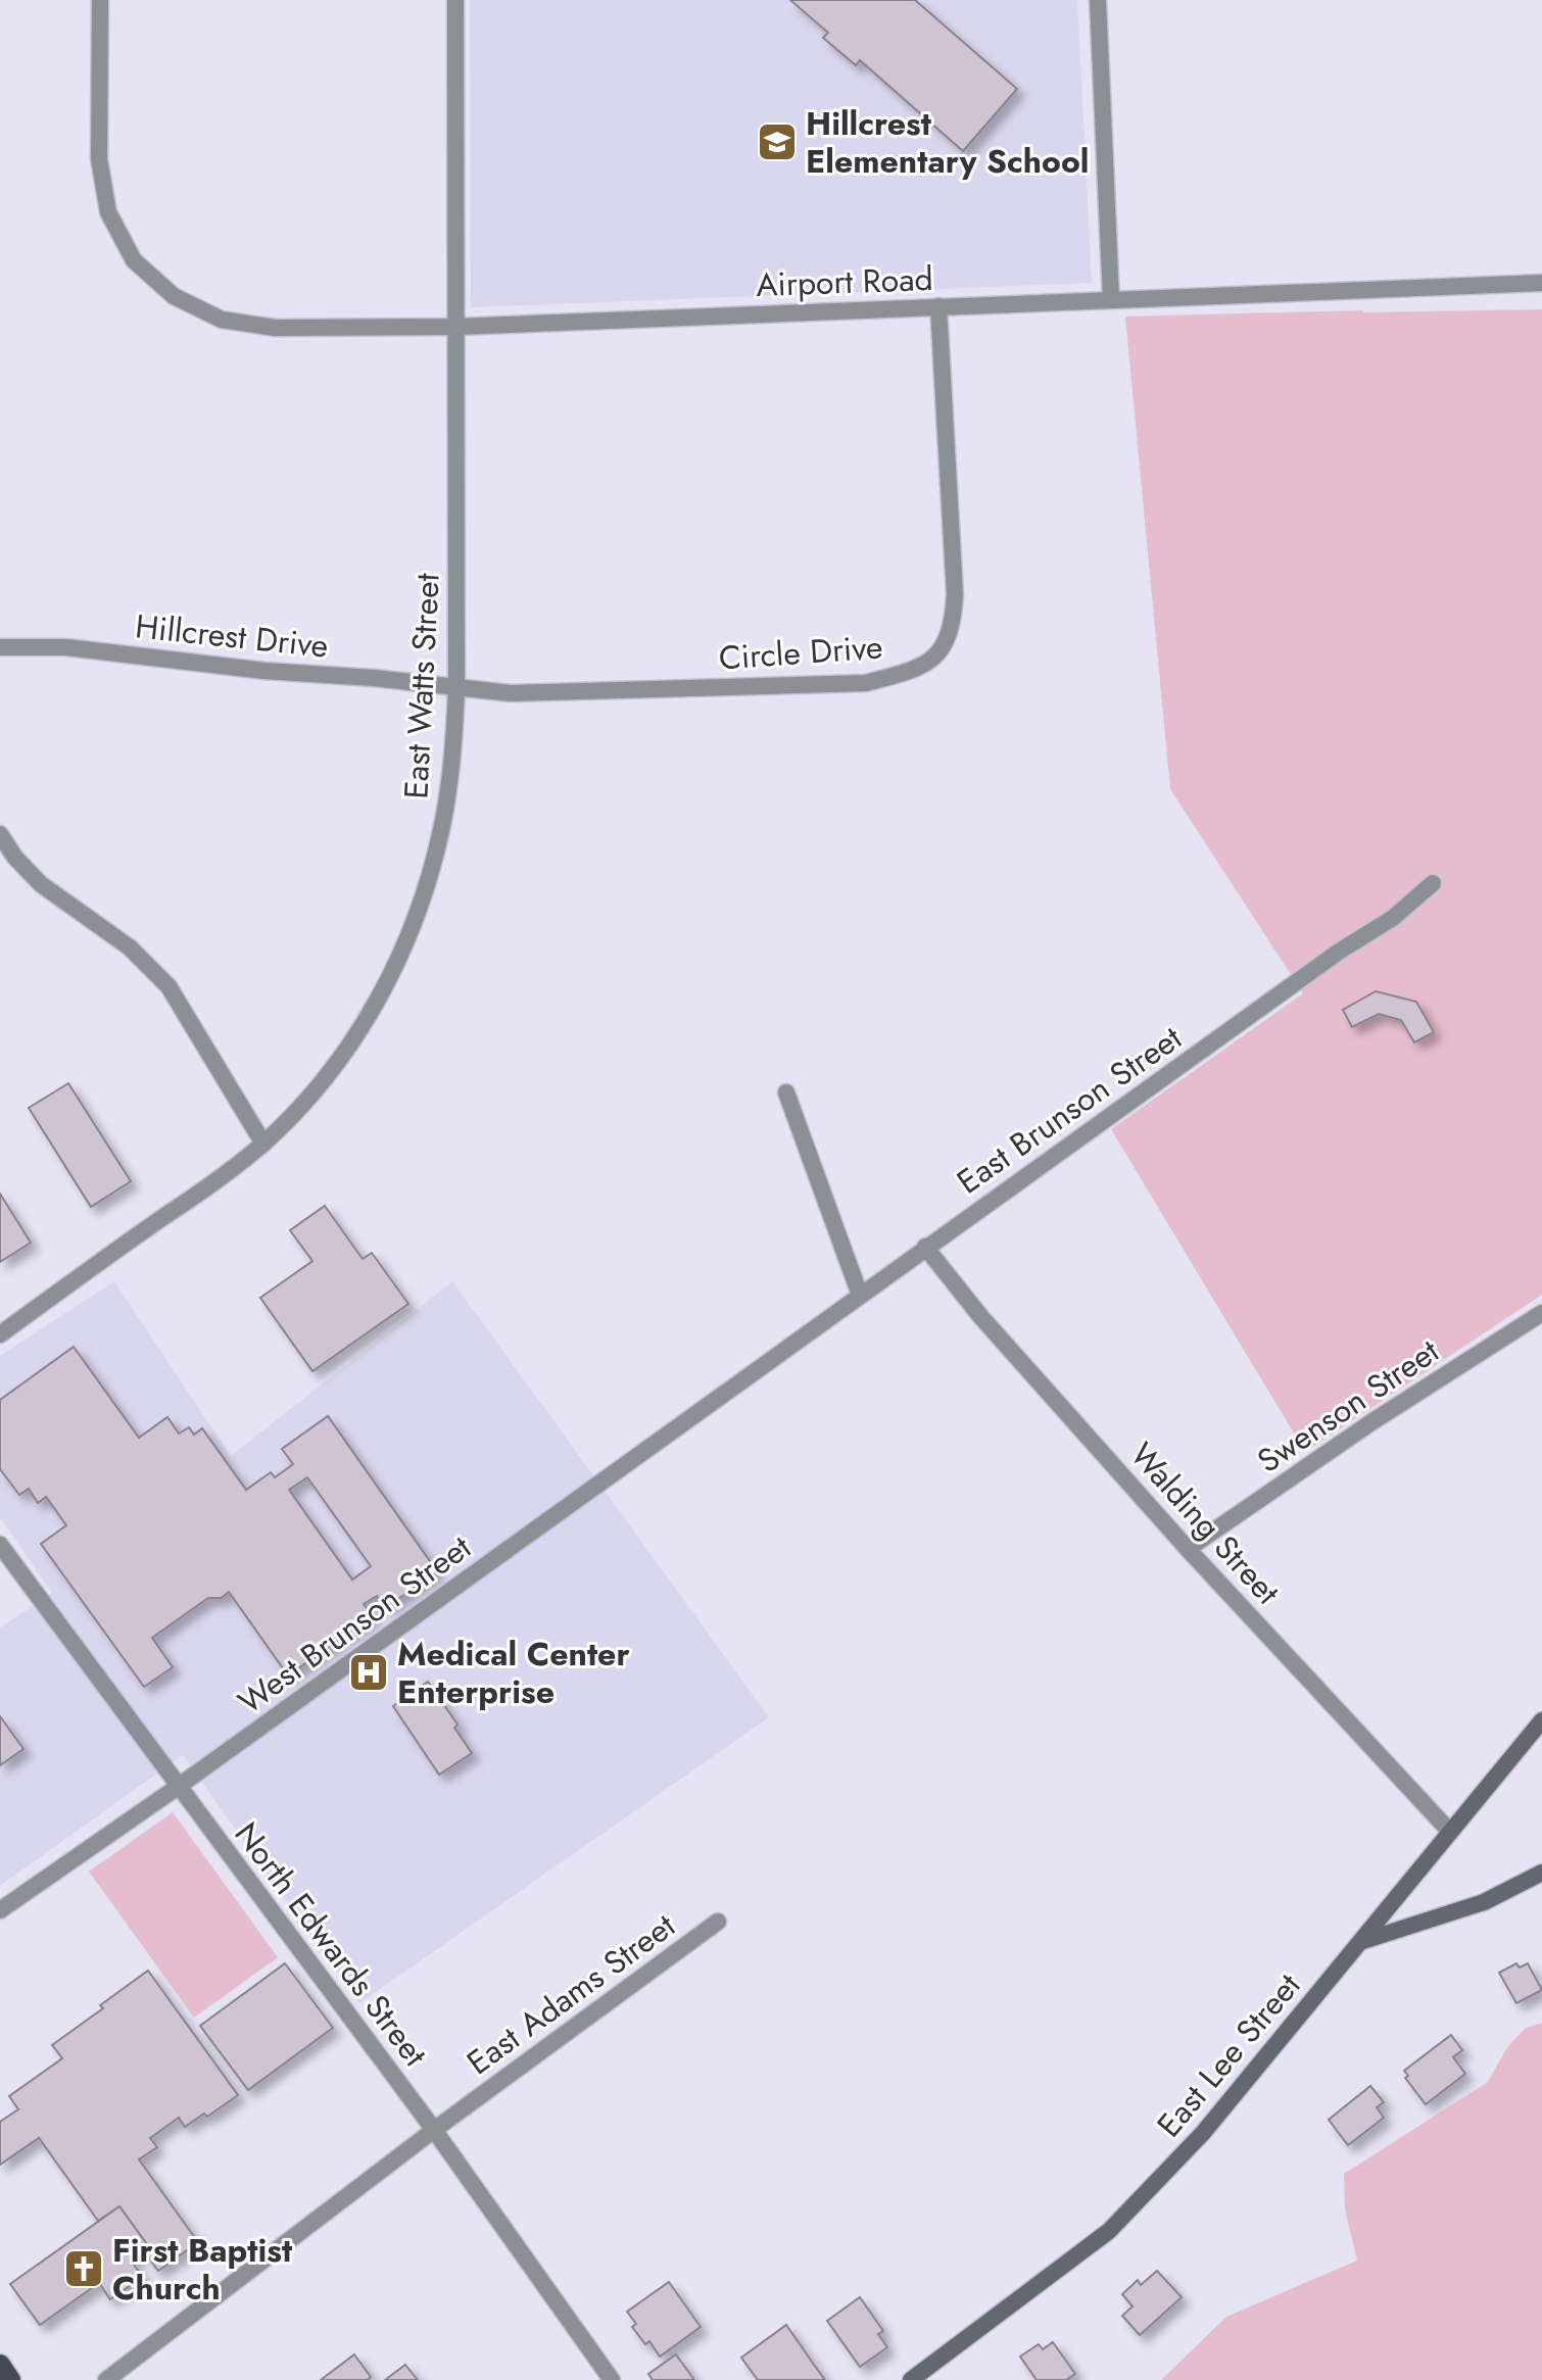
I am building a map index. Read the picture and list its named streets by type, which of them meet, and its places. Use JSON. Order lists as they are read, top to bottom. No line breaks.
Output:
{"streets":{"main road":["East Lee Street"],"street":["Airport Road","Hillcrest Drive","Circle Drive","East Watts Street","East Brunson Street","Swenson Street","Walding Street","West Brunson Street","North Edwards Street","East Adams Street"]},"crossings":[["Airport Road","Circle Drive"],["Airport Road","East Watts Street"],["Hillcrest Drive","Circle Drive"],["Hillcrest Drive","East Watts Street"],["Circle Drive","East Watts Street"],["East Brunson Street","Walding Street"],["East Brunson Street","West Brunson Street"],["Swenson Street","Walding Street"],["Walding Street","East Lee Street"],["West Brunson Street","North Edwards Street"],["North Edwards Street","East Adams Street"]],"places":{"school or university":["Hillcrest Elementary School"],"hospital":["Medical Center Enterprise"],"church":["First Baptist Church"]}}
